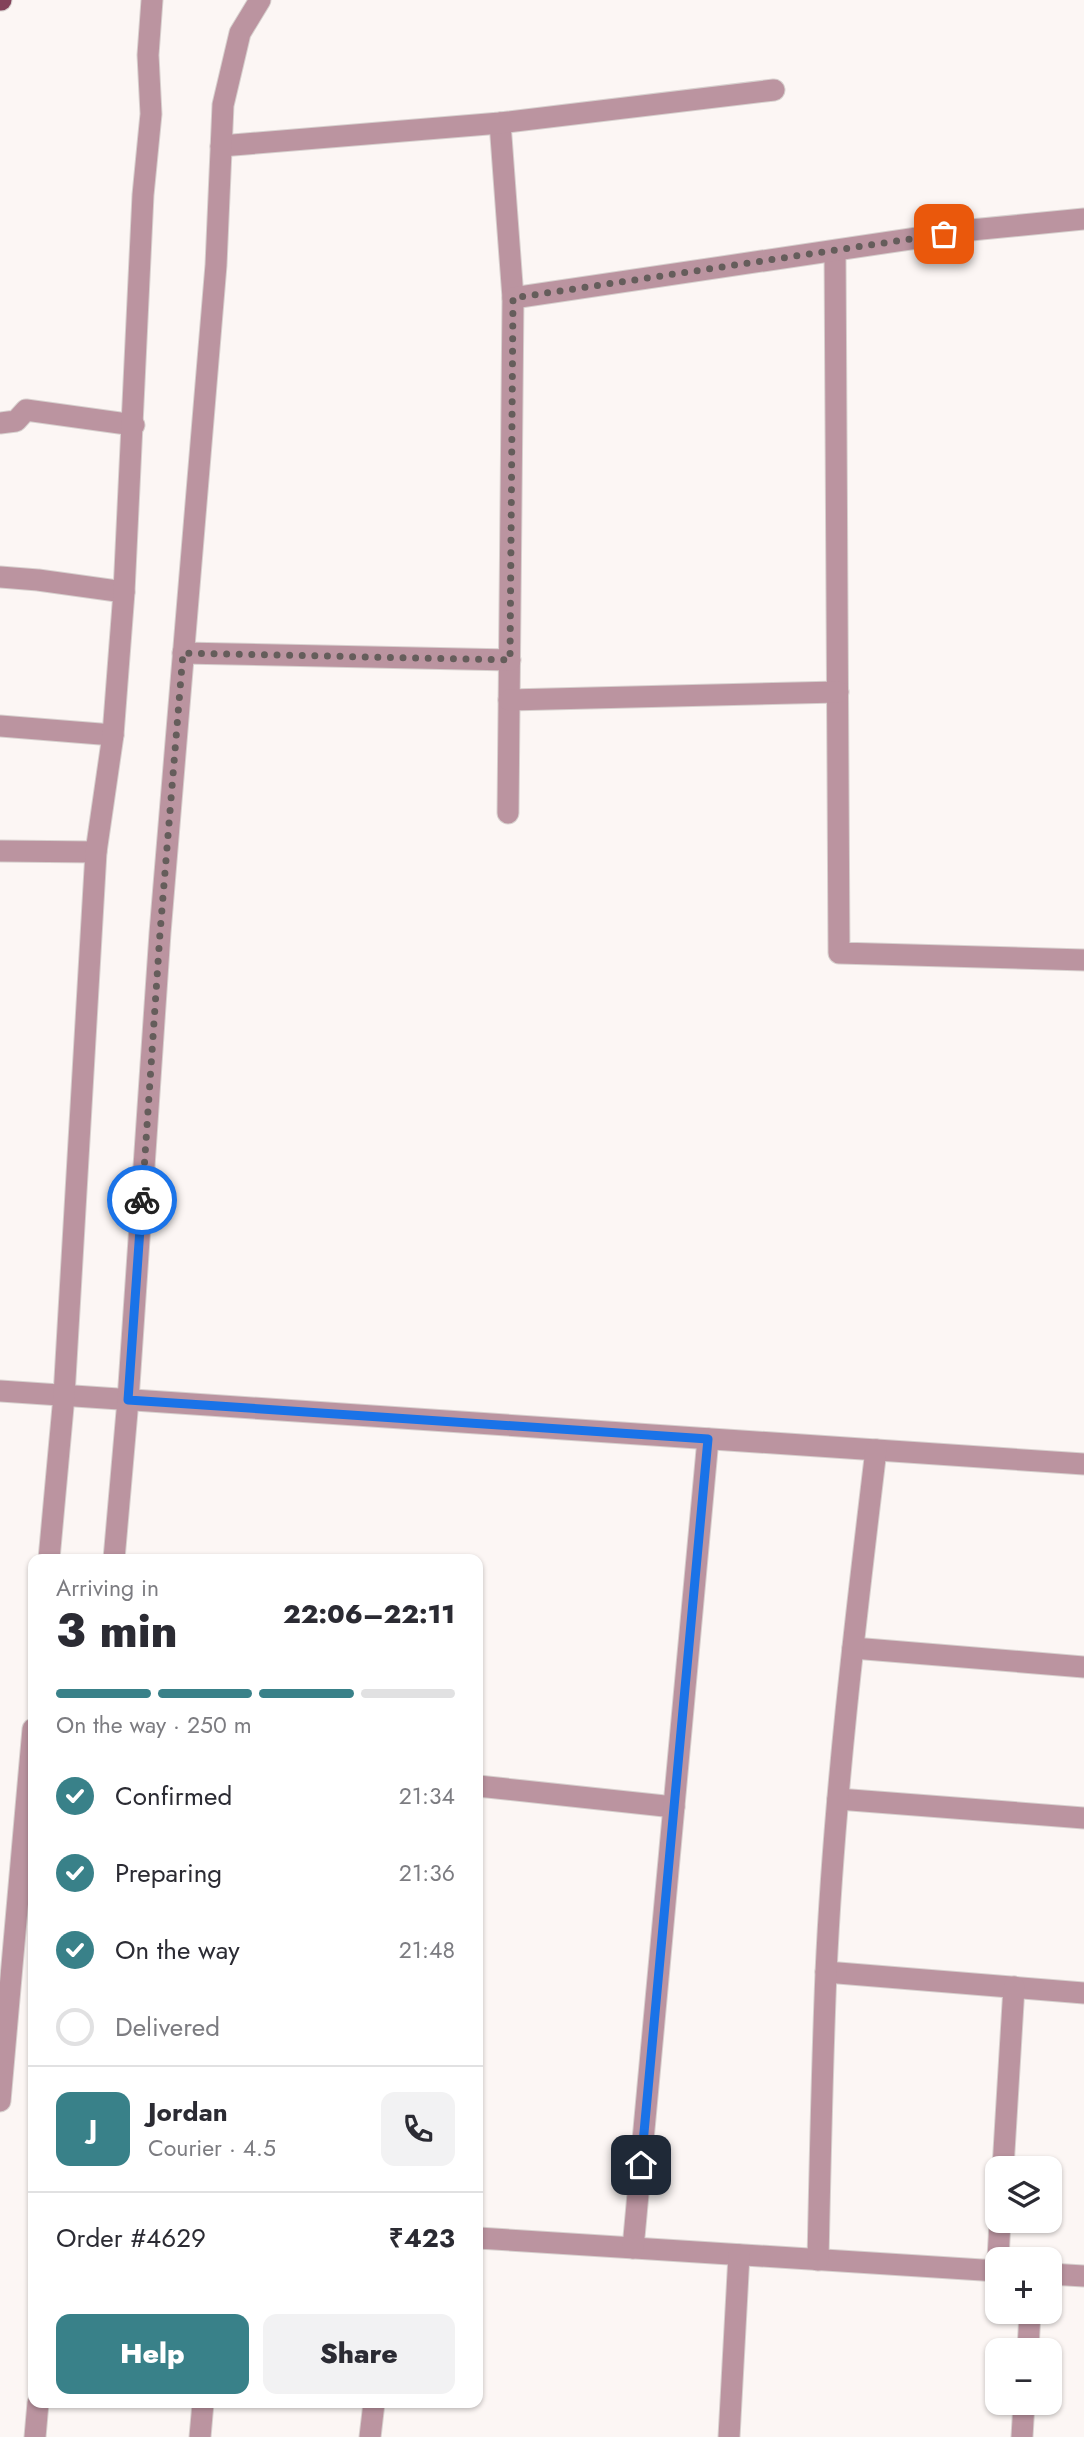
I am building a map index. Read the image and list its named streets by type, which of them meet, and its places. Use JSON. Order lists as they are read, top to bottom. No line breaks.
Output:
{"page":{"heading":["3 min","Arriving in","22:06–22:11"],"panel":["Jordan","Courier · 4.5","Order #4629","₹423"],"bar":"On the way · 250 m","list":[["Confirmed","21:34"],["Preparing","21:36"],["On the way","21:48"],"Delivered"],"round":"J","map_buttons":["+","−"],"buttons":["Help","Share"]}}
